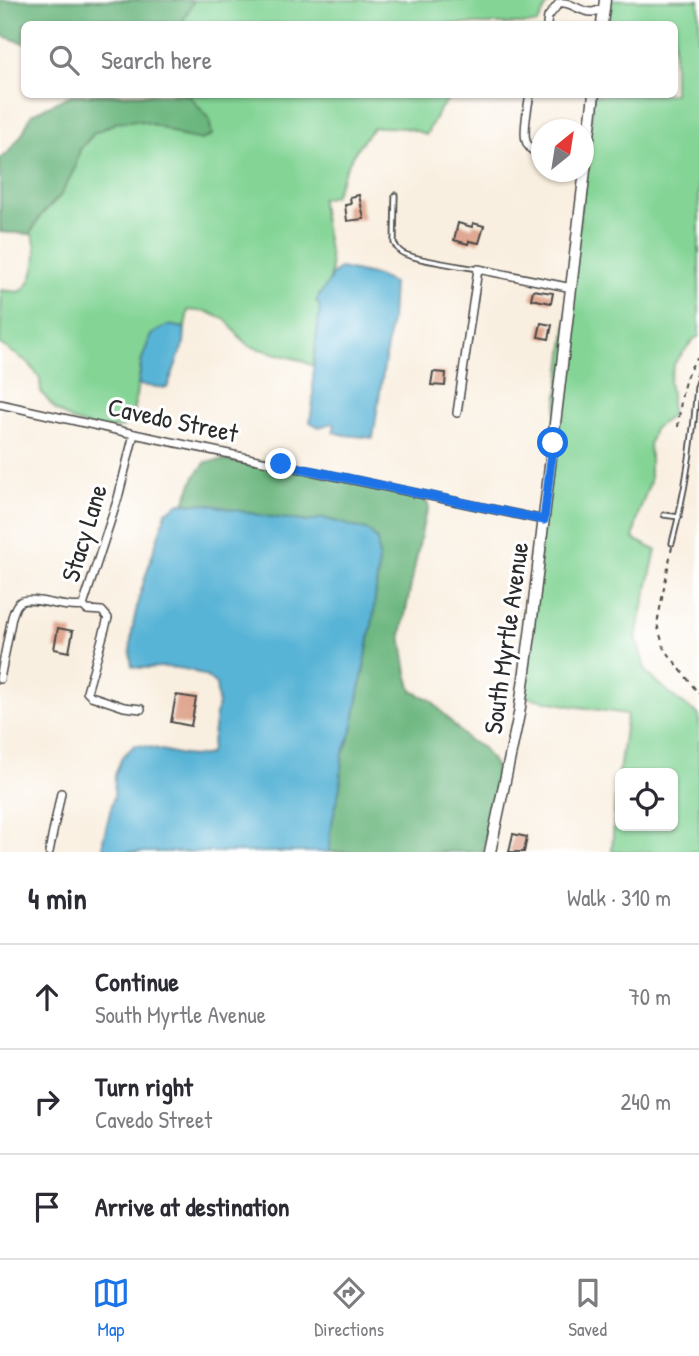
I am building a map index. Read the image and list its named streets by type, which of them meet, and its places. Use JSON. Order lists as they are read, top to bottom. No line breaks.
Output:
{"streets":{"street":["Cavedo Street","Stacy Lane","South Myrtle Avenue"]},"crossings":[["Cavedo Street","Stacy Lane"],["Cavedo Street","South Myrtle Avenue"]],"north":"top right","page":{"search":"Search here","heading":["4 min","Walk · 310 m"],"list":[["Continue","South Myrtle Avenue","70 m"],["Turn right","Cavedo Street","240 m"],"Arrive at destination"],"nav":["Map","Directions","Saved"]}}
